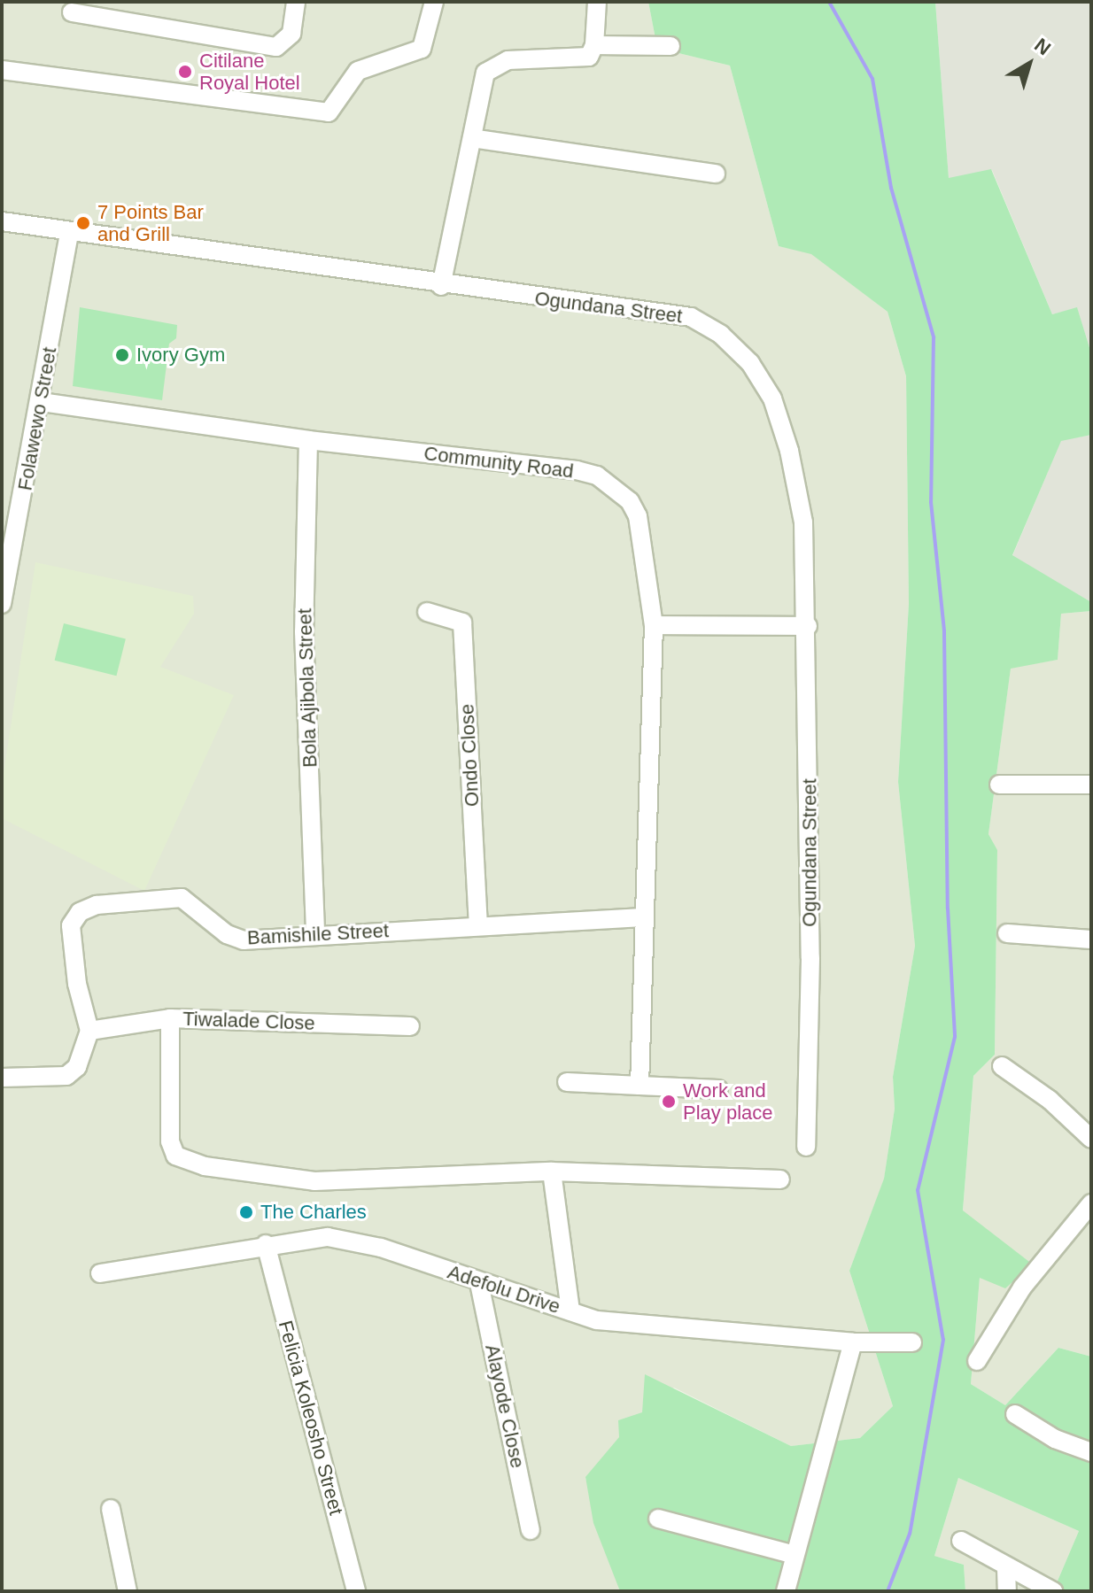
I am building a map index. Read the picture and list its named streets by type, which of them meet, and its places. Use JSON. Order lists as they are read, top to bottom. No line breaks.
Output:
{"streets":{"street":["Ogundana Street","Folawewo Street","Community Road","Bola Ajibola Street","Ondo Close","Bamishile Street","Tiwalade Close","Adefolu Drive","Alayode Close","Felicia Koleosho Street"]},"crossings":[["Ogundana Street","Folawewo Street"],["Folawewo Street","Community Road"],["Community Road","Bola Ajibola Street"],["Community Road","Bamishile Street"],["Bola Ajibola Street","Bamishile Street"],["Ondo Close","Bamishile Street"],["Bamishile Street","Tiwalade Close"],["Adefolu Drive","Alayode Close"],["Adefolu Drive","Felicia Koleosho Street"]],"places":["Citilane Royal Hotel","7 Points Bar and Grill","Ivory Gym","Work and Play place","The Charles"],"north":"top right"}
